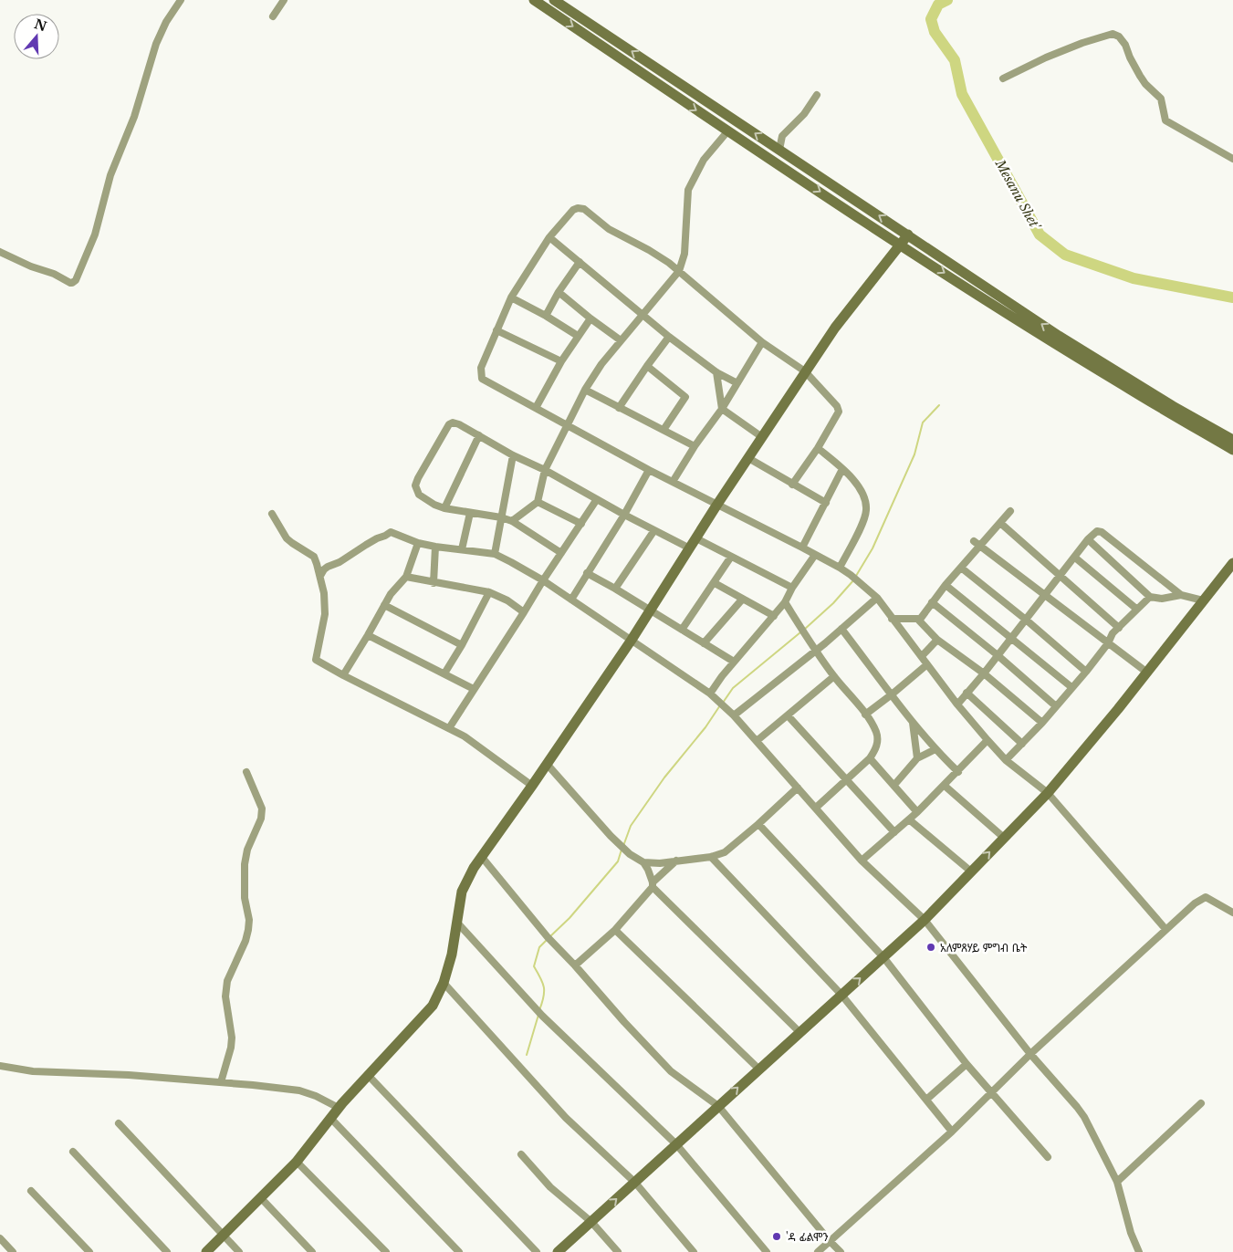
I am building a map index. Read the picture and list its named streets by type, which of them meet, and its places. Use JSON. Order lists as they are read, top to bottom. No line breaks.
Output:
{"water":["Mesanu Shet'"],"places":["አለምጸሃይ ምግብ ቤት","'ዳ ፊልሞን"],"north":"top"}
